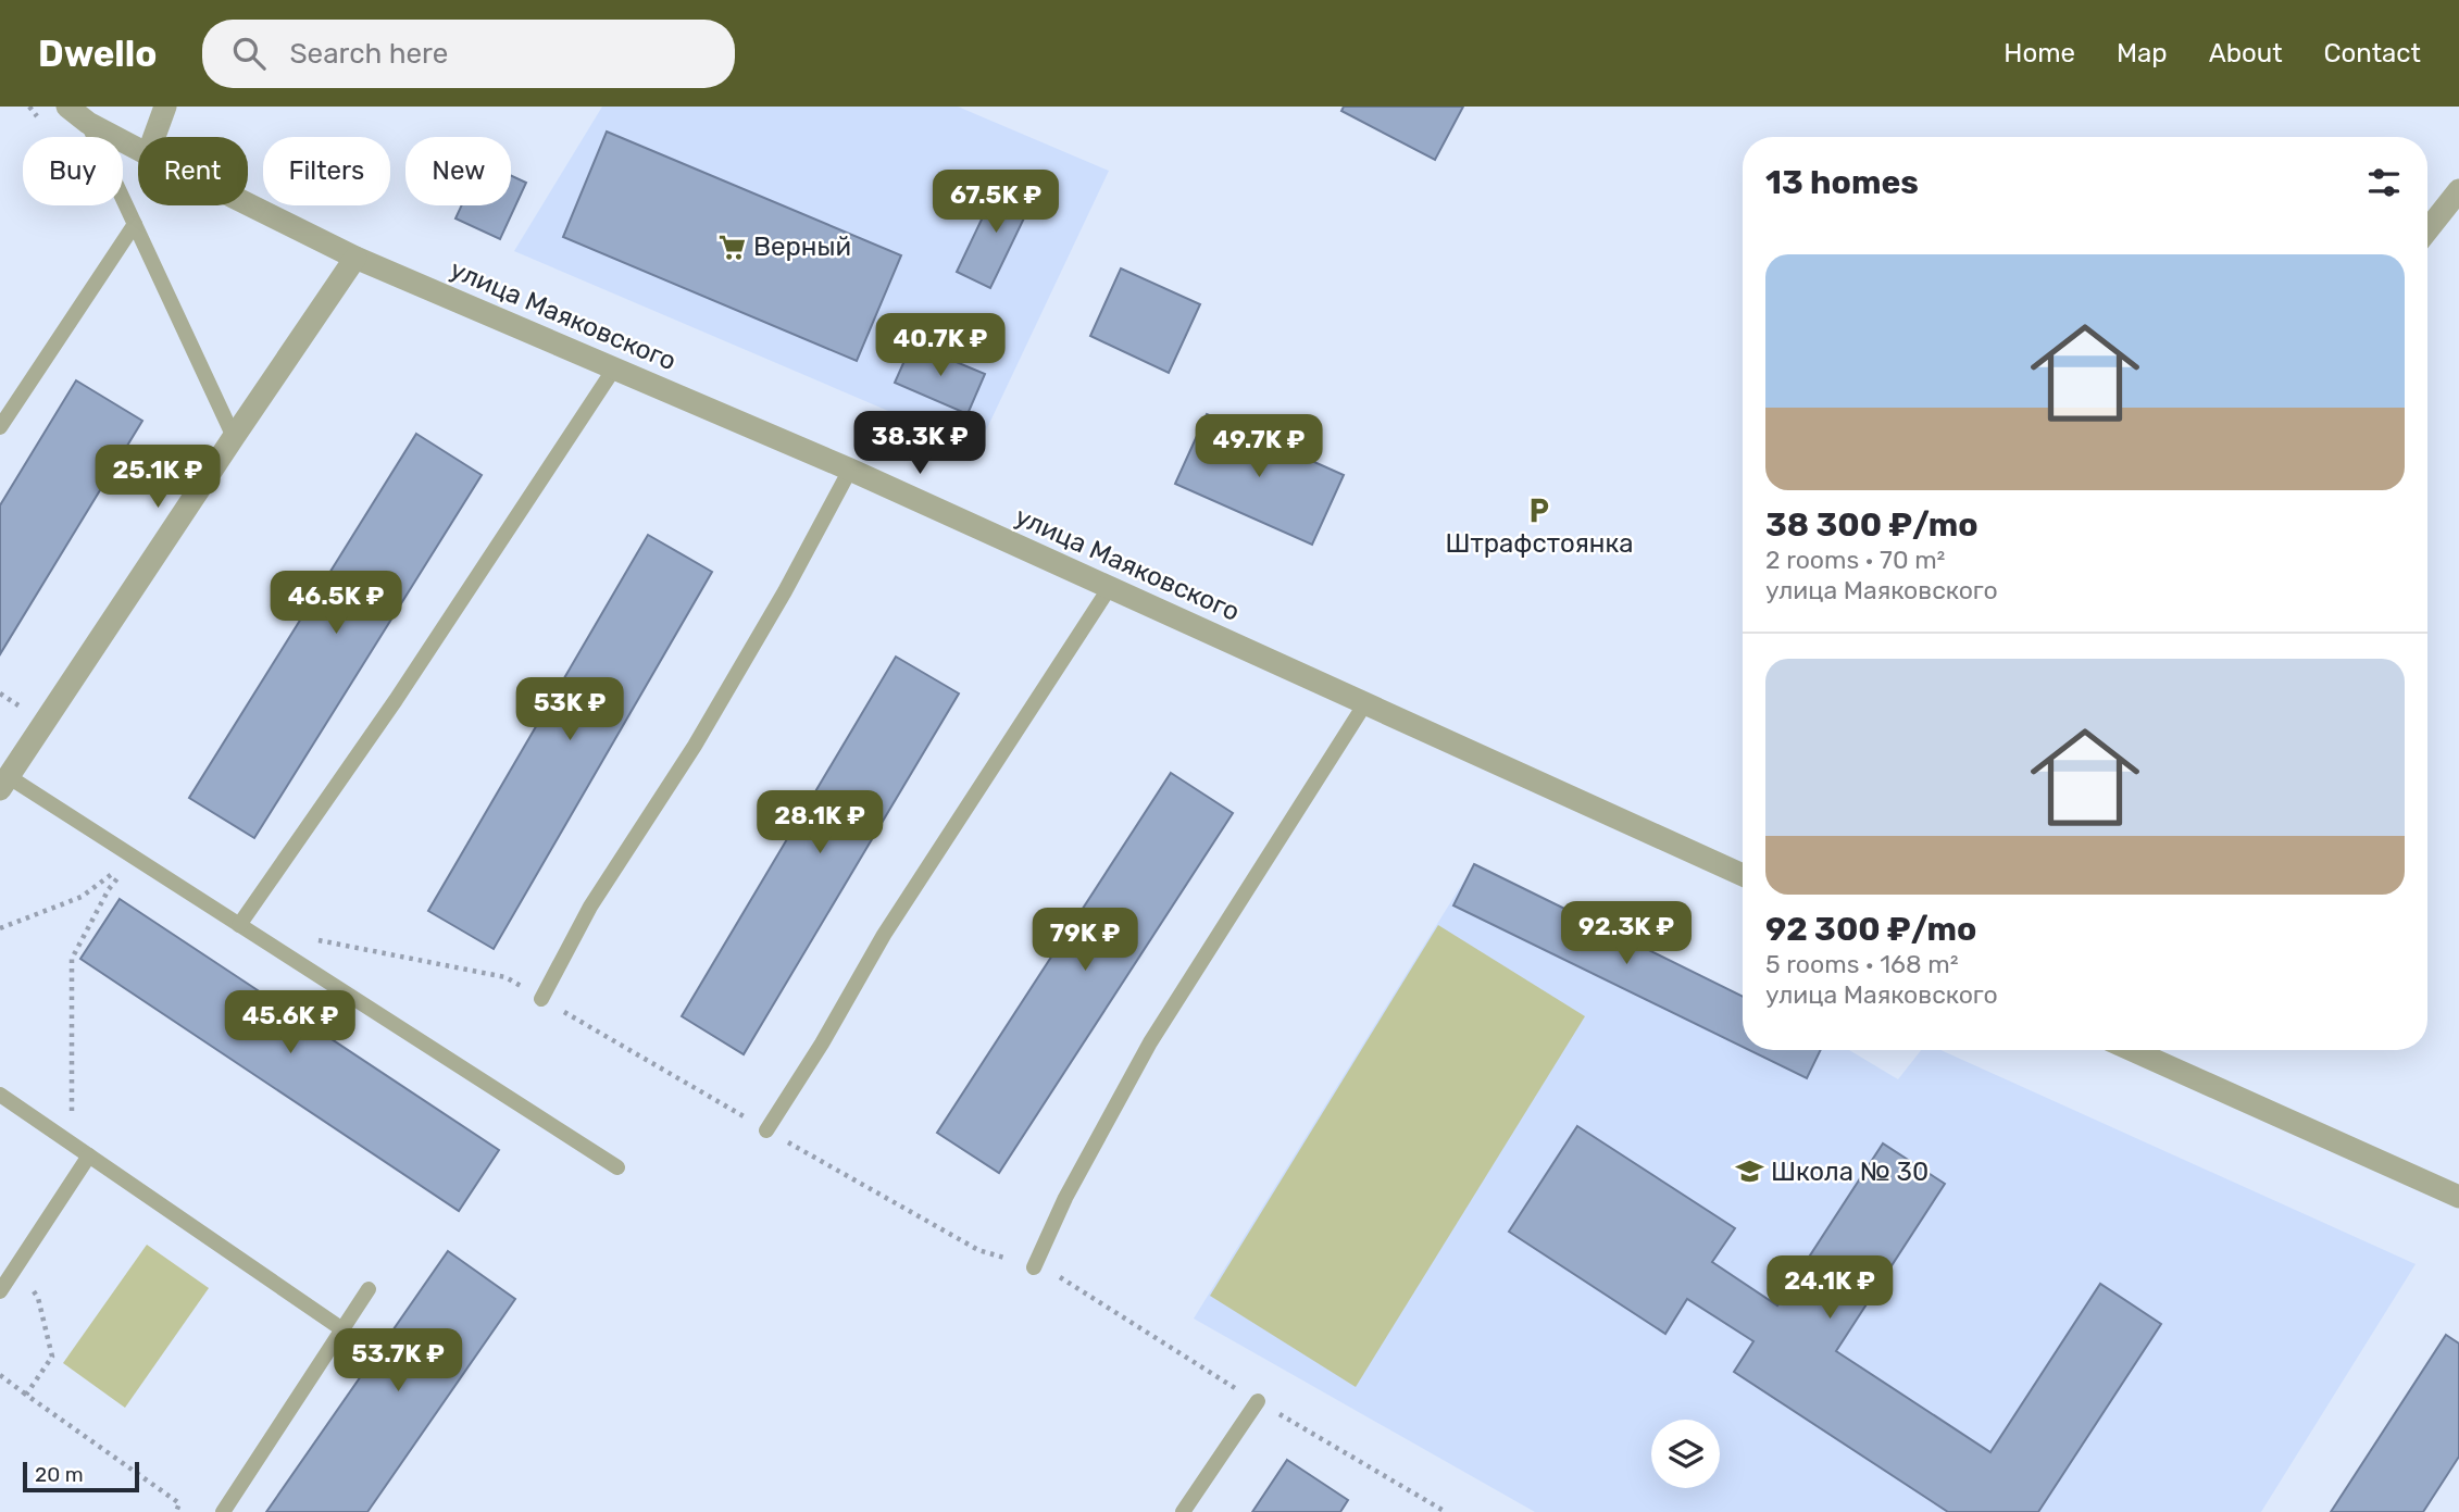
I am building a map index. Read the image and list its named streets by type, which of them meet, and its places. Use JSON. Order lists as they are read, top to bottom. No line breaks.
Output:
{"streets":{"street":["улица Маяковского"]},"places":{"supermarket":["Верный"],"parking":["Штрафстоянка"],"school or university":["Школа № 30"]},"scale_bar":"20 m","page":{"header":"Dwello","search":"Search here","nav":["Home","Map","About","Contact"],"chip":["Buy","Rent","Filters","New"],"heading":"13 homes","price":["67.5K ₽","40.7K ₽","38.3K ₽","49.7K ₽","25.1K ₽","46.5K ₽","53K ₽","28.1K ₽","92.3K ₽","79K ₽","45.6K ₽","24.1K ₽","53.7K ₽"],"list":[{"name":"38 300 ₽/mo","note":"2 rooms · 70 m² · улица Маяковского"},{"name":"92 300 ₽/mo","note":"5 rooms · 168 m² · улица Маяковского"}],"scale":"20 m"}}
